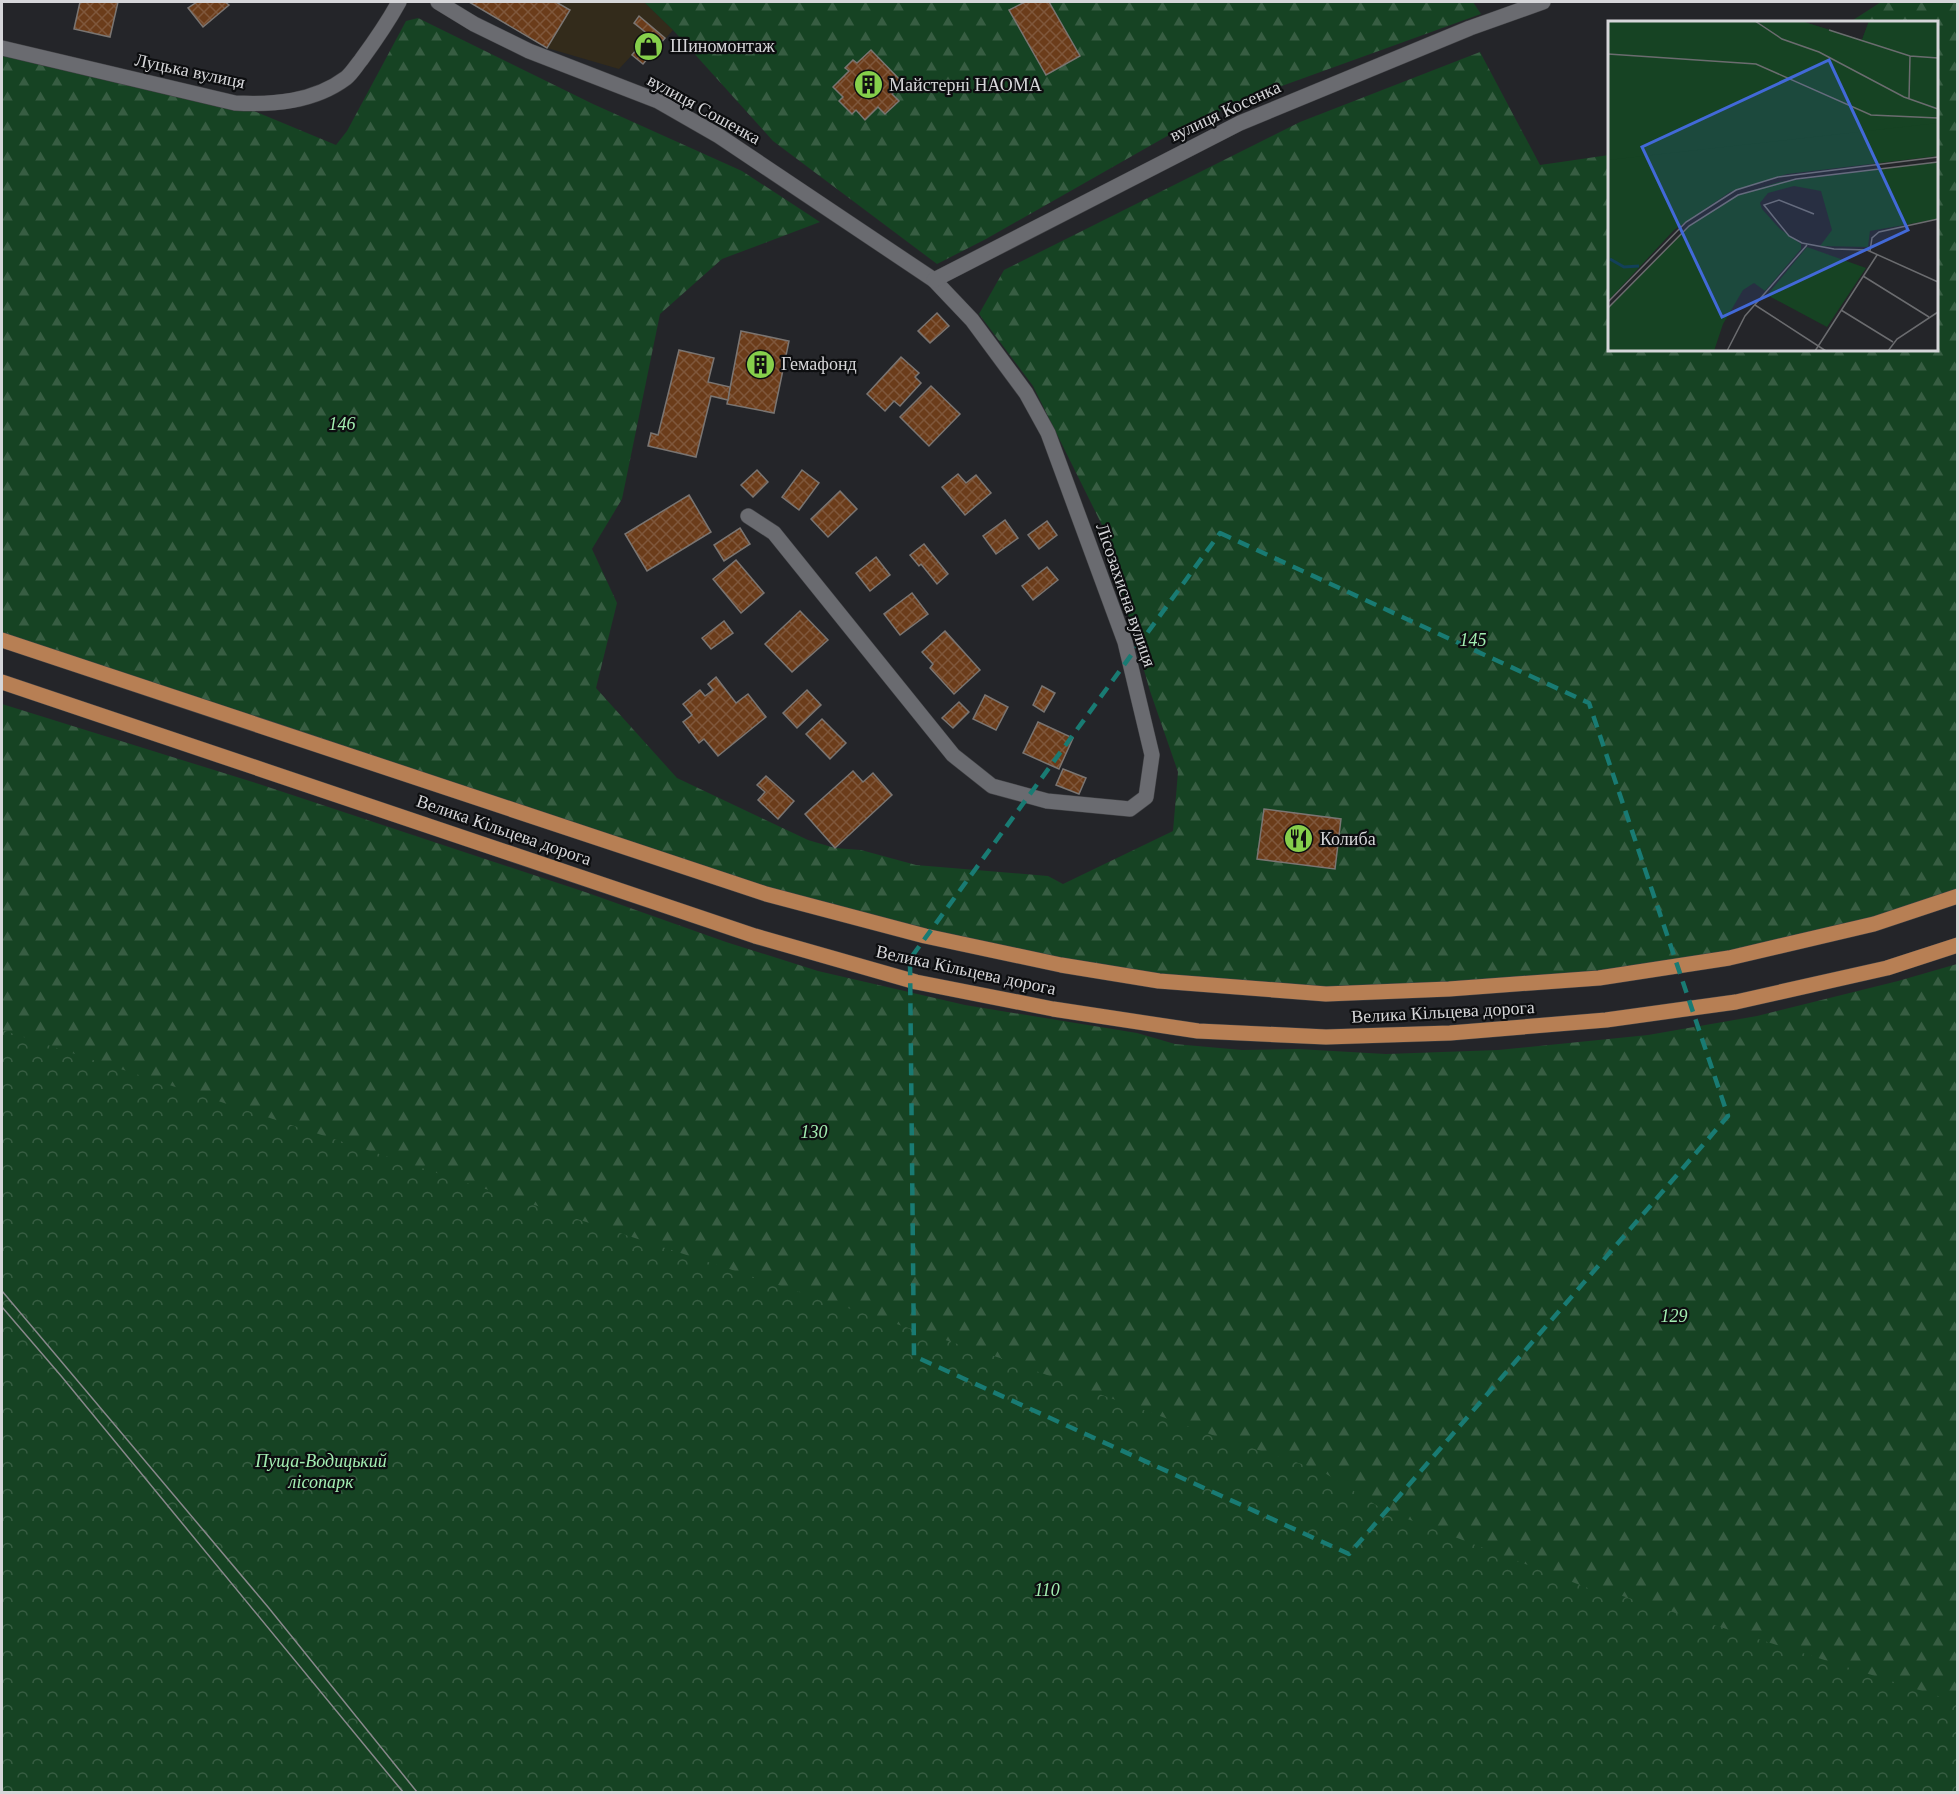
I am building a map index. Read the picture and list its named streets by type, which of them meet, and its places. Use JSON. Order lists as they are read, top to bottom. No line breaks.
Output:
{"streets":{"main road":["Велика Кільцева дорога"],"street":["Луцька вулиця","вулиця Сошенка","вулиця Косенка","Лісозахисна вулиця"]},"crossings":[["вулиця Сошенка","вулиця Косенка"],["вулиця Сошенка","Лісозахисна вулиця"],["вулиця Косенка","Лісозахисна вулиця"]],"parks":["146","145","130","129","Пуща-Водицький лісопарк","110"],"places":{"shop":["Шиномонтаж"],"building":["Майстерні НАОМА","Гемафонд"],"restaurant":["Колиба"]}}
